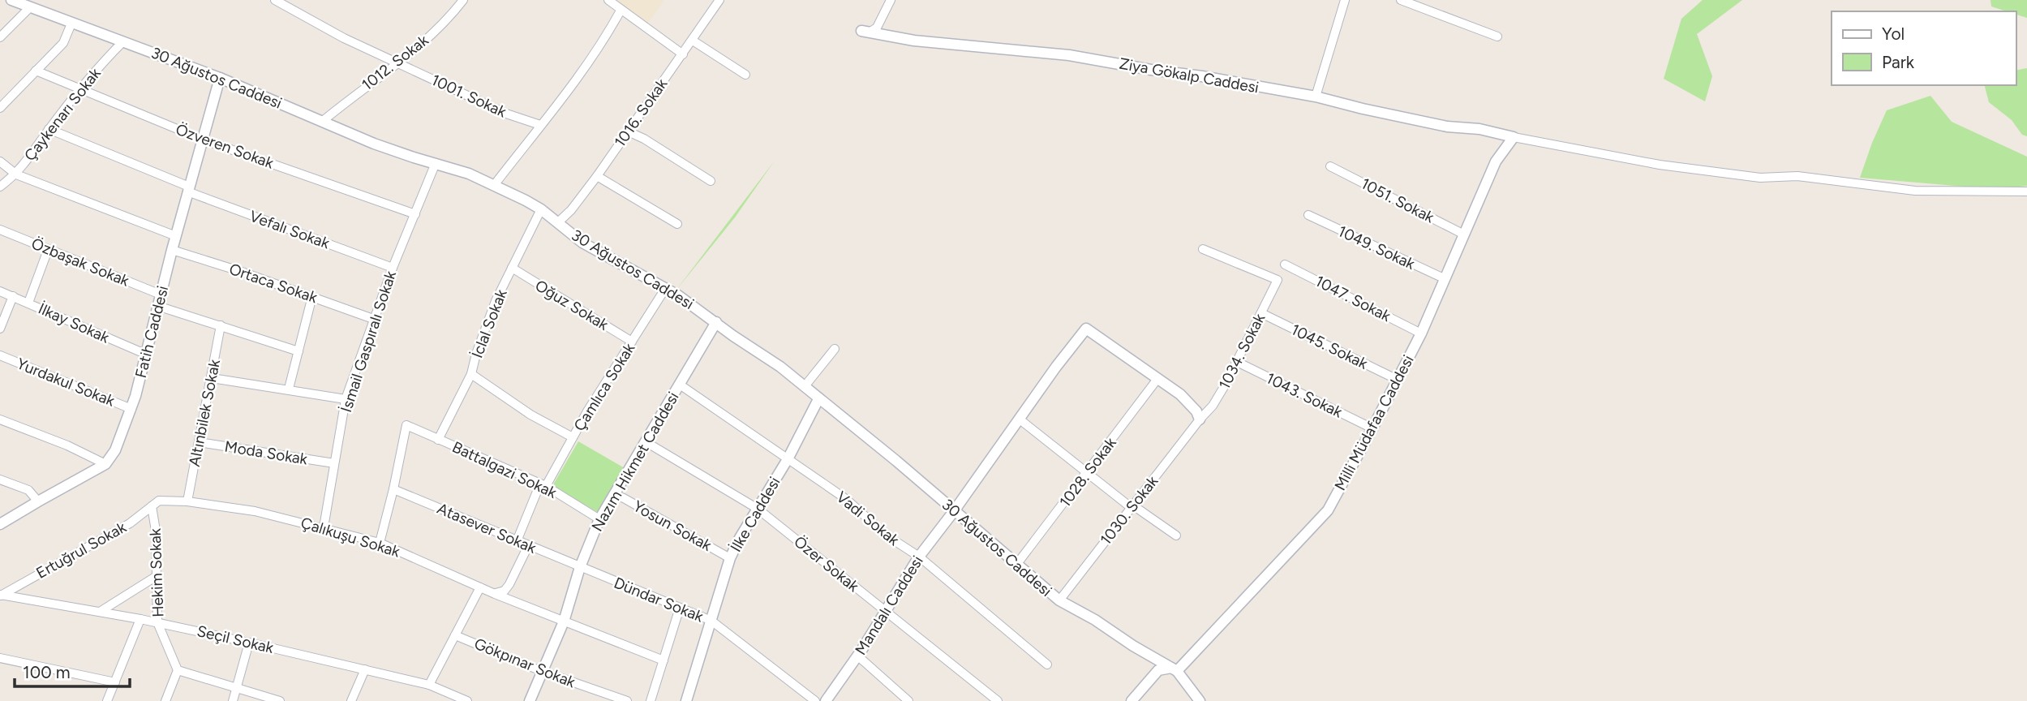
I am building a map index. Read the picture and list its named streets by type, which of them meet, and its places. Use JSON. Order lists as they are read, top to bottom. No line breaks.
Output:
{"streets":{"street":["1012. Sokak","Ziya Gökalp Caddesi","30 Ağustos Caddesi","1001. Sokak","1016. Sokak","Çaykenarı Sokak","Özveren Sokak","1051. Sokak","Vefalı Sokak","1049. Sokak","Özbaşak Sokak","Ortaca Sokak","1047. Sokak","Oğuz Sokak","İlkay Sokak","İclal Sokak","Fatih Caddesi","İsmail Gaspıralı Sokak","1045. Sokak","1034. Sokak","Yurdakul Sokak","Çamlıca Sokak","1043. Sokak","Altınbilek Sokak","Milli Müdafaa Caddesi","Moda Sokak","Nazım Hikmet Caddesi","Battalgazi Sokak","1028. Sokak","1030. Sokak","İlke Caddesi","Vadi Sokak","Yosun Sokak","Atasever Sokak","Çalıkuşu Sokak","Ertuğrul Sokak","Özer Sokak","Hekim Sokak","Dündar Sokak","Mandalı Caddesi","Seçil Sokak","Gökpınar Sokak"]},"crossings":[["1012. Sokak","30 Ağustos Caddesi"],["1012. Sokak","1001. Sokak"],["Ziya Gökalp Caddesi","Milli Müdafaa Caddesi"],["30 Ağustos Caddesi","1016. Sokak"],["30 Ağustos Caddesi","Çaykenarı Sokak"],["30 Ağustos Caddesi","İclal Sokak"],["30 Ağustos Caddesi","Fatih Caddesi"],["30 Ağustos Caddesi","İsmail Gaspıralı Sokak"],["30 Ağustos Caddesi","Çamlıca Sokak"],["30 Ağustos Caddesi","Milli Müdafaa Caddesi"],["30 Ağustos Caddesi","Nazım Hikmet Caddesi"],["30 Ağustos Caddesi","1028. Sokak"],["30 Ağustos Caddesi","1030. Sokak"],["30 Ağustos Caddesi","İlke Caddesi"],["30 Ağustos Caddesi","Mandalı Caddesi"],["Çaykenarı Sokak","Özveren Sokak"],["Çaykenarı Sokak","Vefalı Sokak"],["Özveren Sokak","Fatih Caddesi"],["Özveren Sokak","İsmail Gaspıralı Sokak"],["1051. Sokak","Milli Müdafaa Caddesi"],["Vefalı Sokak","Fatih Caddesi"],["Vefalı Sokak","İsmail Gaspıralı Sokak"],["1049. Sokak","Milli Müdafaa Caddesi"],["Özbaşak Sokak","Fatih Caddesi"],["Ortaca Sokak","Fatih Caddesi"],["Ortaca Sokak","İsmail Gaspıralı Sokak"],["1047. Sokak","Milli Müdafaa Caddesi"],["Oğuz Sokak","İclal Sokak"],["Oğuz Sokak","Çamlıca Sokak"],["İlkay Sokak","Fatih Caddesi"],["İclal Sokak","Battalgazi Sokak"],["Fatih Caddesi","Yurdakul Sokak"],["İsmail Gaspıralı Sokak","Moda Sokak"],["İsmail Gaspıralı Sokak","Çalıkuşu Sokak"],["1045. Sokak","1034. Sokak"],["1045. Sokak","Milli Müdafaa Caddesi"],["1034. Sokak","1043. Sokak"],["1034. Sokak","1030. Sokak"],["Çamlıca Sokak","Battalgazi Sokak"],["Çamlıca Sokak","Atasever Sokak"],["1043. Sokak","Milli Müdafaa Caddesi"],["Altınbilek Sokak","Moda Sokak"],["Altınbilek Sokak","Çalıkuşu Sokak"],["Nazım Hikmet Caddesi","Battalgazi Sokak"],["Nazım Hikmet Caddesi","Vadi Sokak"],["Nazım Hikmet Caddesi","Yosun Sokak"],["Nazım Hikmet Caddesi","Atasever Sokak"],["Nazım Hikmet Caddesi","Çalıkuşu Sokak"],["Nazım Hikmet Caddesi","Özer Sokak"],["Nazım Hikmet Caddesi","Dündar Sokak"],["Nazım Hikmet Caddesi","Gökpınar Sokak"],["Battalgazi Sokak","Atasever Sokak"],["1028. Sokak","Mandalı Caddesi"],["İlke Caddesi","Vadi Sokak"],["İlke Caddesi","Yosun Sokak"],["İlke Caddesi","Özer Sokak"],["İlke Caddesi","Dündar Sokak"],["Vadi Sokak","Mandalı Caddesi"],["Atasever Sokak","Dündar Sokak"],["Çalıkuşu Sokak","Ertuğrul Sokak"],["Ertuğrul Sokak","Hekim Sokak"],["Ertuğrul Sokak","Seçil Sokak"],["Özer Sokak","Mandalı Caddesi"],["Hekim Sokak","Seçil Sokak"]],"legend":["Yol","Park"],"scale_bar":"100 m"}
